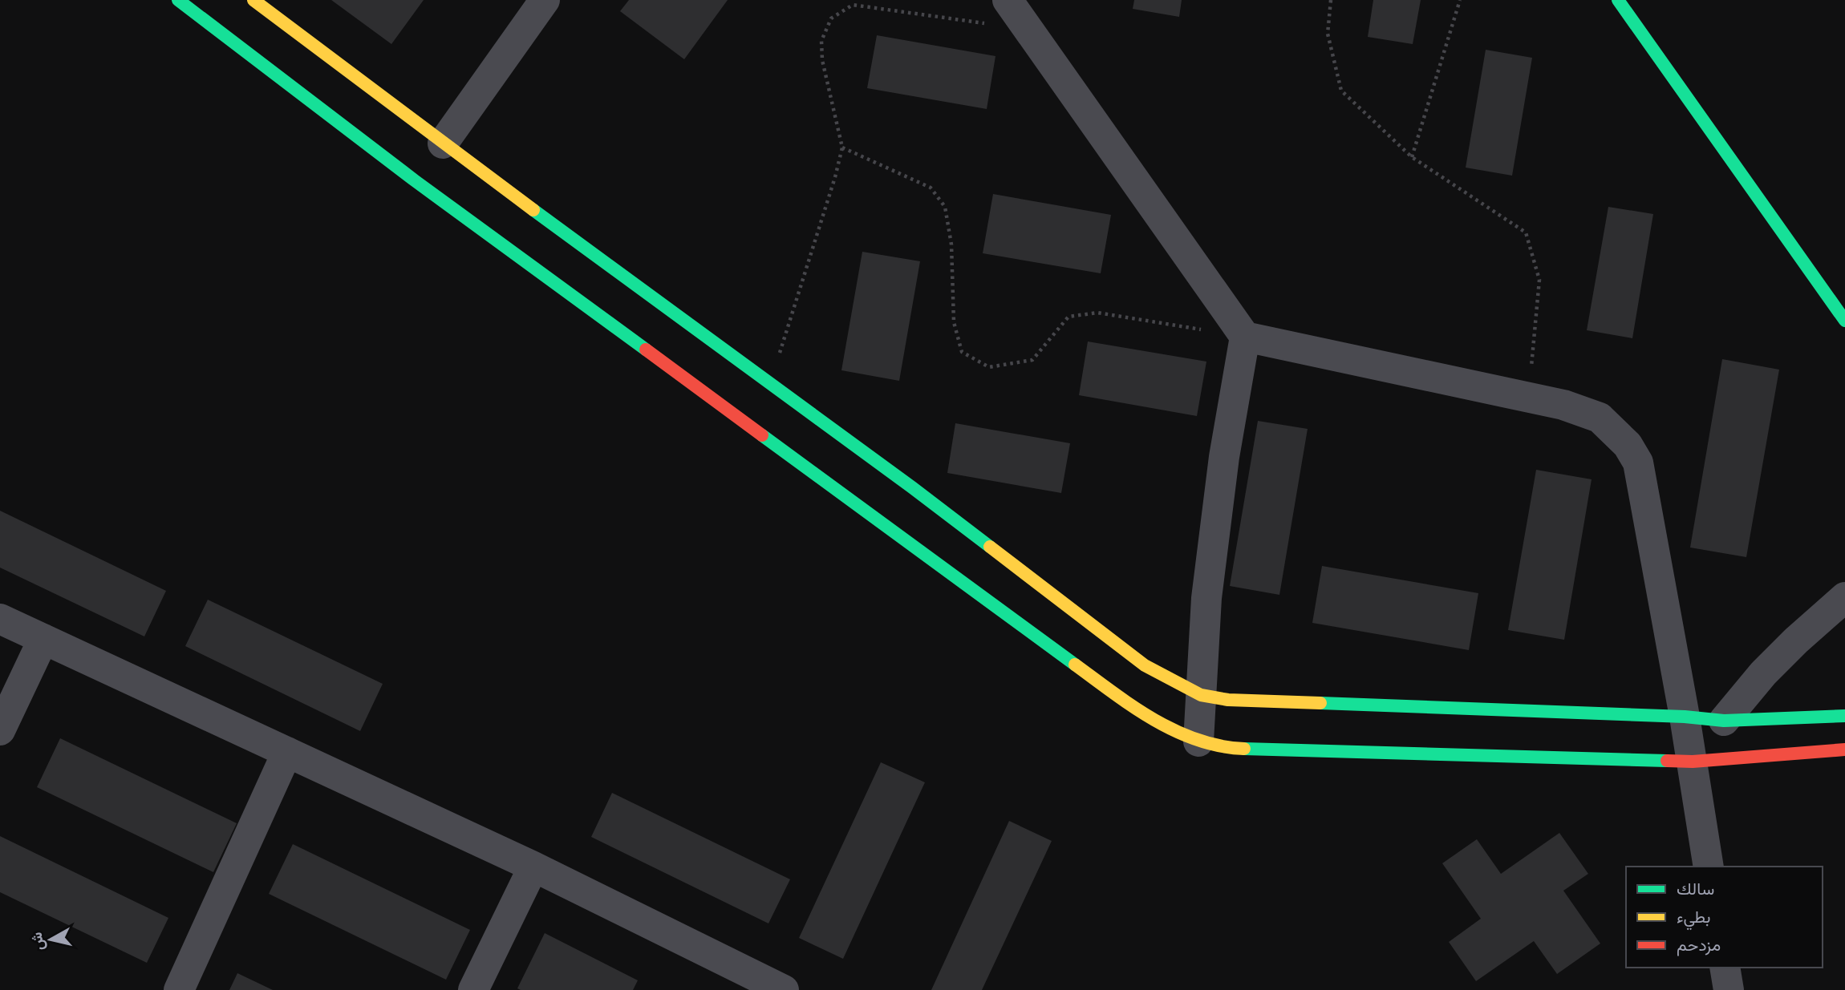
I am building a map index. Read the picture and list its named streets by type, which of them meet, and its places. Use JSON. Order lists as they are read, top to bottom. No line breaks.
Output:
{"legend":["سالك","بطيء","مزدحم"],"north":"left"}
